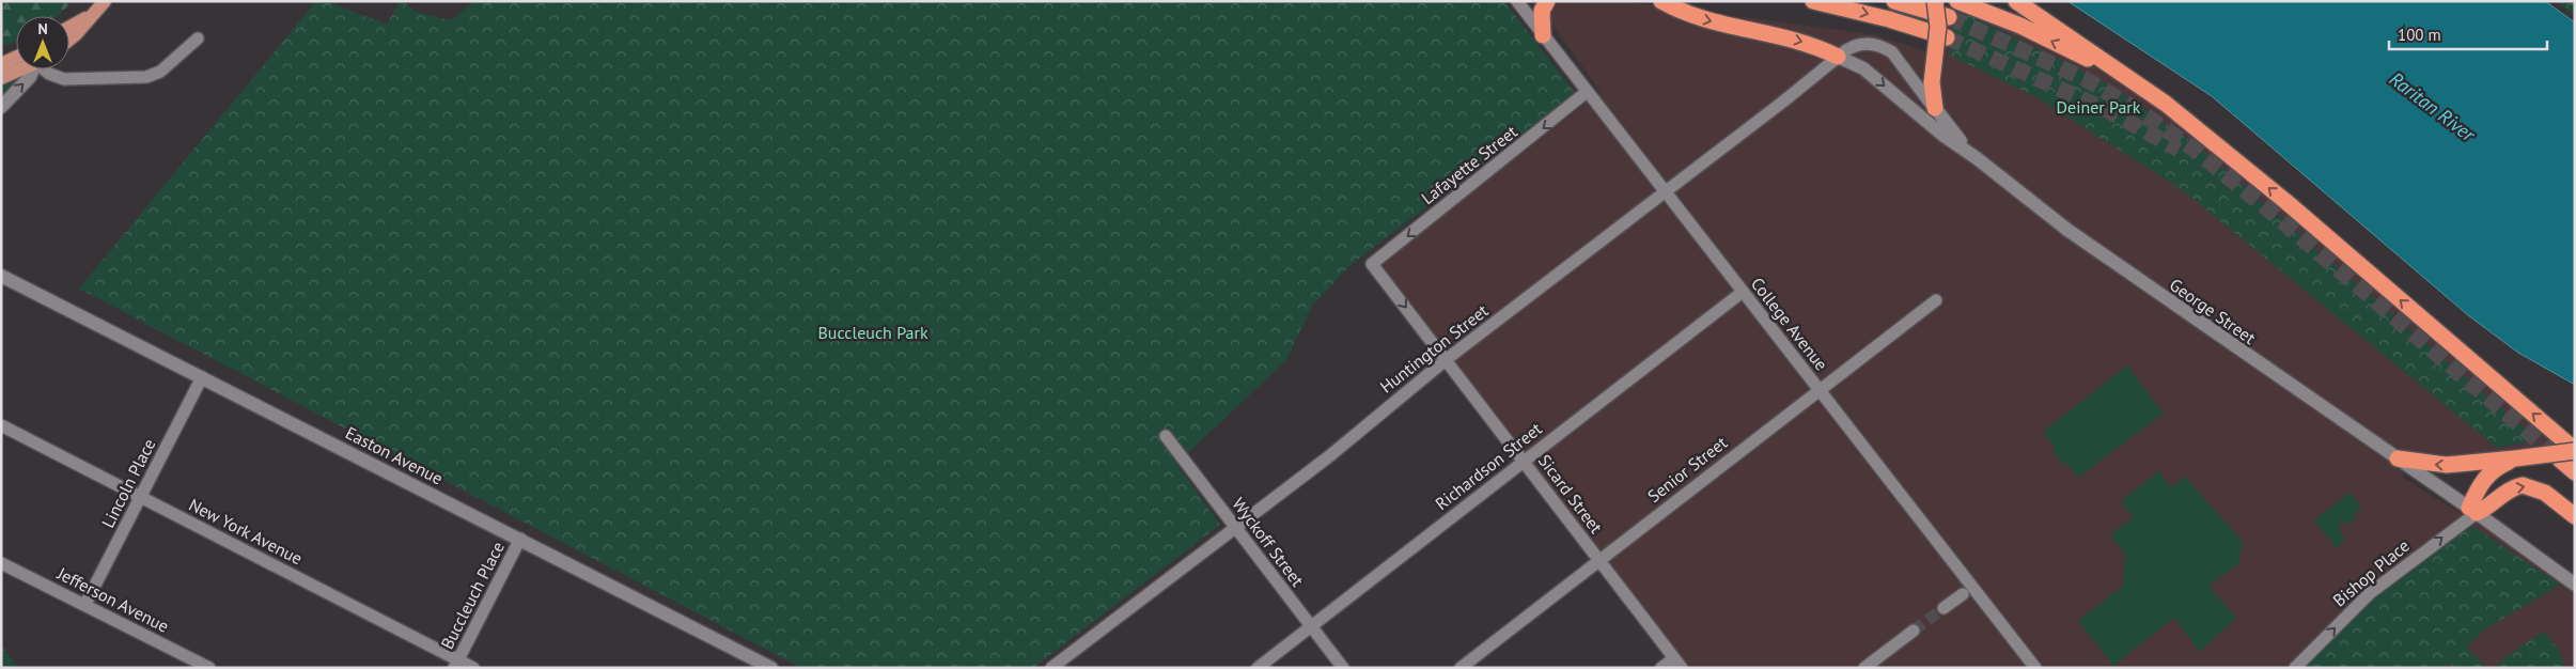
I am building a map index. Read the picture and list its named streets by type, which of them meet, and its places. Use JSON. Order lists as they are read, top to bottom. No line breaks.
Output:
{"streets":{"street":["Lafayette Street","George Street","College Avenue","Huntington Street","Easton Avenue","Richardson Street","Senior Street","Lincoln Place","Sicard Street","New York Avenue","Wyckoff Street","Bishop Place","Buccleuch Place","Jefferson Avenue"]},"crossings":[["Lafayette Street","College Avenue"],["Lafayette Street","Sicard Street"],["George Street","Huntington Street"],["George Street","Bishop Place"],["College Avenue","Huntington Street"],["College Avenue","Richardson Street"],["College Avenue","Senior Street"],["Huntington Street","Sicard Street"],["Huntington Street","Wyckoff Street"],["Easton Avenue","Lincoln Place"],["Easton Avenue","Buccleuch Place"],["Richardson Street","Sicard Street"],["Richardson Street","Wyckoff Street"],["Senior Street","Sicard Street"],["Lincoln Place","New York Avenue"],["Lincoln Place","Jefferson Avenue"],["New York Avenue","Buccleuch Place"]],"one_way":["Lafayette Street","Bishop Place"],"water":["Raritan River"],"parks":["Deiner Park","Buccleuch Park"],"scale_bar":"100 m","north":"top"}
